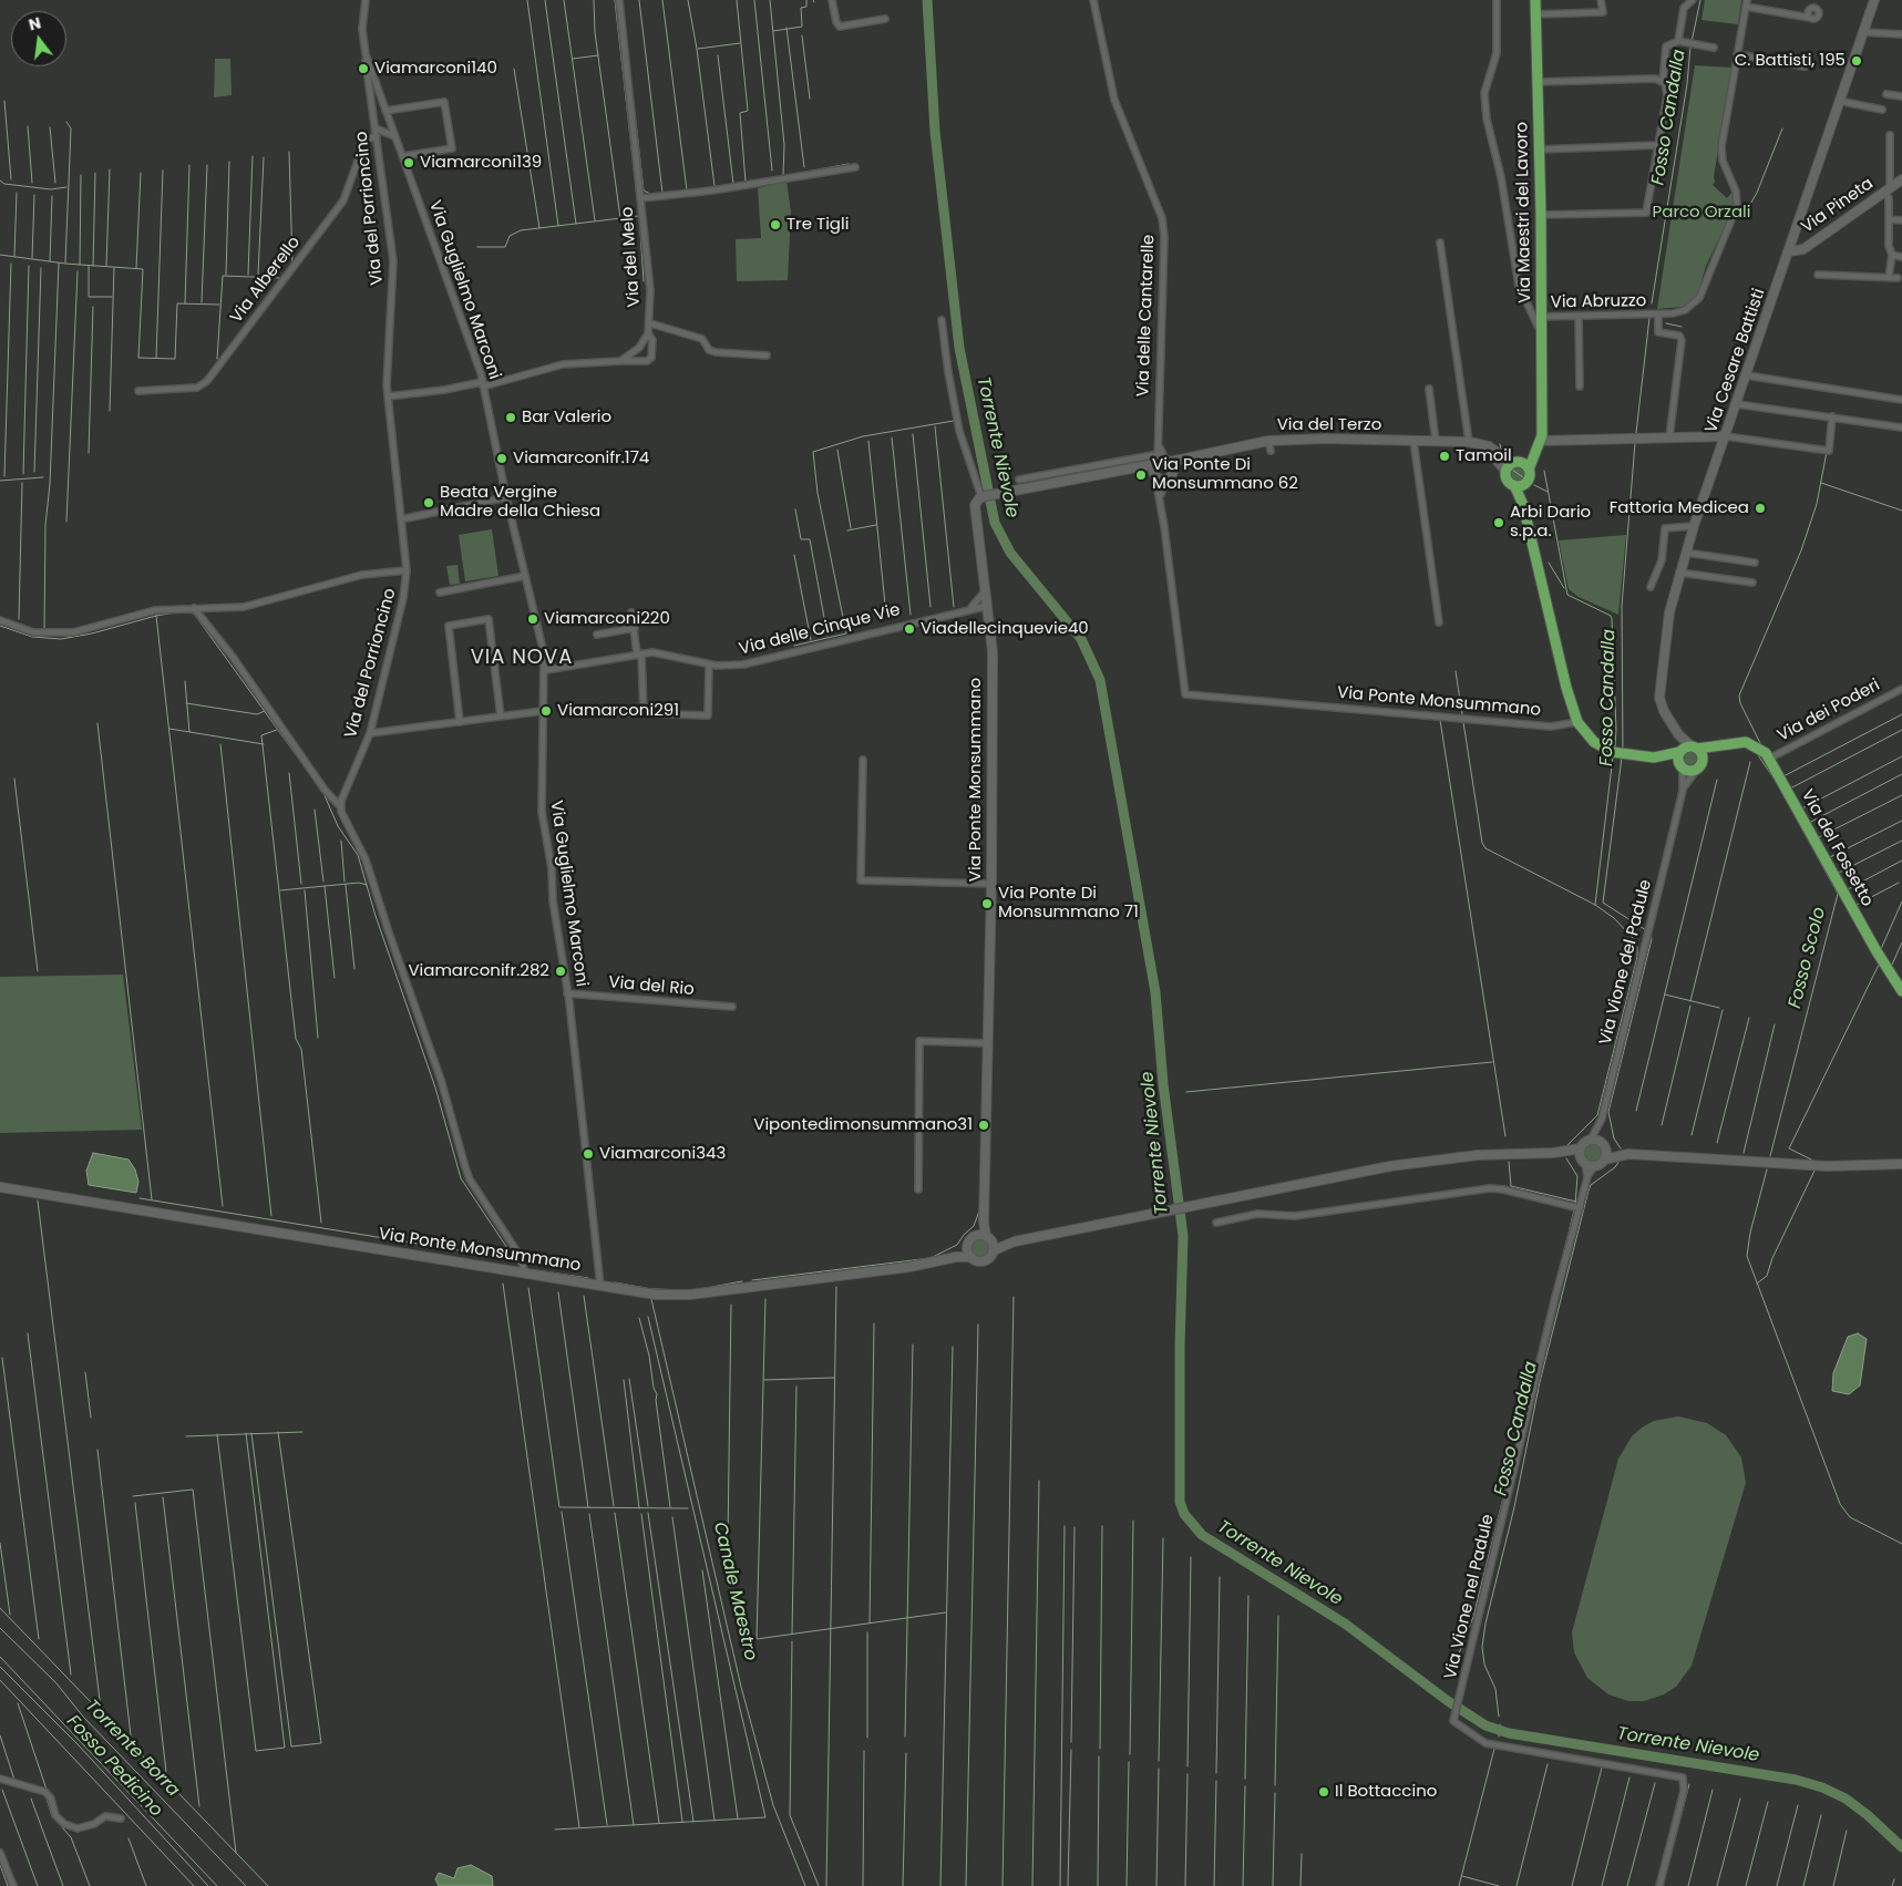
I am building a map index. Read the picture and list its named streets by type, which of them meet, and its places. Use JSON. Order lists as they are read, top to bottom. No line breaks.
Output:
{"streets":{"main road":["Via Maestri del Lavoro","Via del Fossetto"],"street":["Via Pineta","Via del Porrioncino","Via del Melo","Via Alberello","Via Guglielmo Marconi","Via Abruzzo","Via delle Cantarelle","Via Cesare Battisti","Via del Terzo","Via delle Cinque Vie","Via Ponte Monsummano","Via dei Poderi","Via Vione del Padule","Via del Rio","Via Vione nel Padule"]},"crossings":[["Via Pineta","Via Cesare Battisti"],["Via del Porrioncino","Via Alberello"],["Via del Porrioncino","Via Guglielmo Marconi"],["Via Maestri del Lavoro","Via Abruzzo"],["Via Guglielmo Marconi","Via delle Cinque Vie"],["Via Guglielmo Marconi","Via Ponte Monsummano"],["Via Guglielmo Marconi","Via del Rio"],["Via delle Cantarelle","Via del Terzo"],["Via delle Cantarelle","Via Ponte Monsummano"],["Via Cesare Battisti","Via del Fossetto"],["Via del Terzo","Via Ponte Monsummano"],["Via delle Cinque Vie","Via Ponte Monsummano"],["Via dei Poderi","Via del Fossetto"],["Via Vione del Padule","Via Vione nel Padule"]],"districts":["VIA NOVA"],"water":["Fosso Candalla","Torrente Nievole","Fosso Scolo","Canale Maestro","Torrente Borra","Fosso Pedicino"],"parks":["Parco Orzali"],"places":["C. Battisti, 195","Viamarconi140","Viamarconi139","Tre Tigli","Bar Valerio","Tamoil","Viamarconifr.174","Via Ponte Di Monsummano 62","Beata Vergine Madre della Chiesa","Fattoria Medicea","Arbi Dario s.p.a.","Viamarconi220","Viadellecinquevie40","Viamarconi291","Via Ponte Di Monsummano 71","Viamarconifr.282","Vipontedimonsummano31","Viamarconi343","Il Bottaccino"],"north":"top"}
